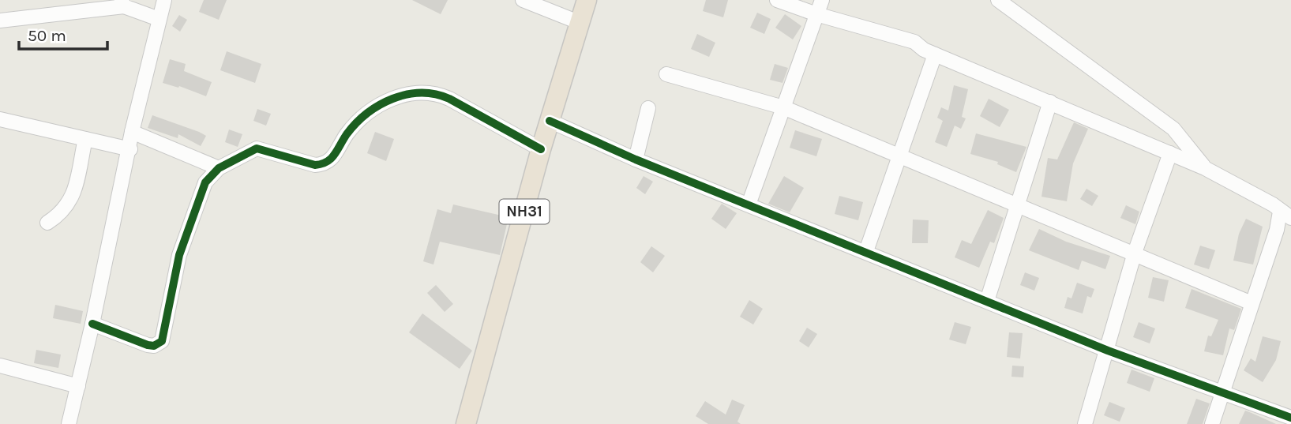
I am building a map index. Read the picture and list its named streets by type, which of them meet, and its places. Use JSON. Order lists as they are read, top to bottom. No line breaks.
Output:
{"streets":{"highway":["NH31"]},"scale_bar":"50 m"}
